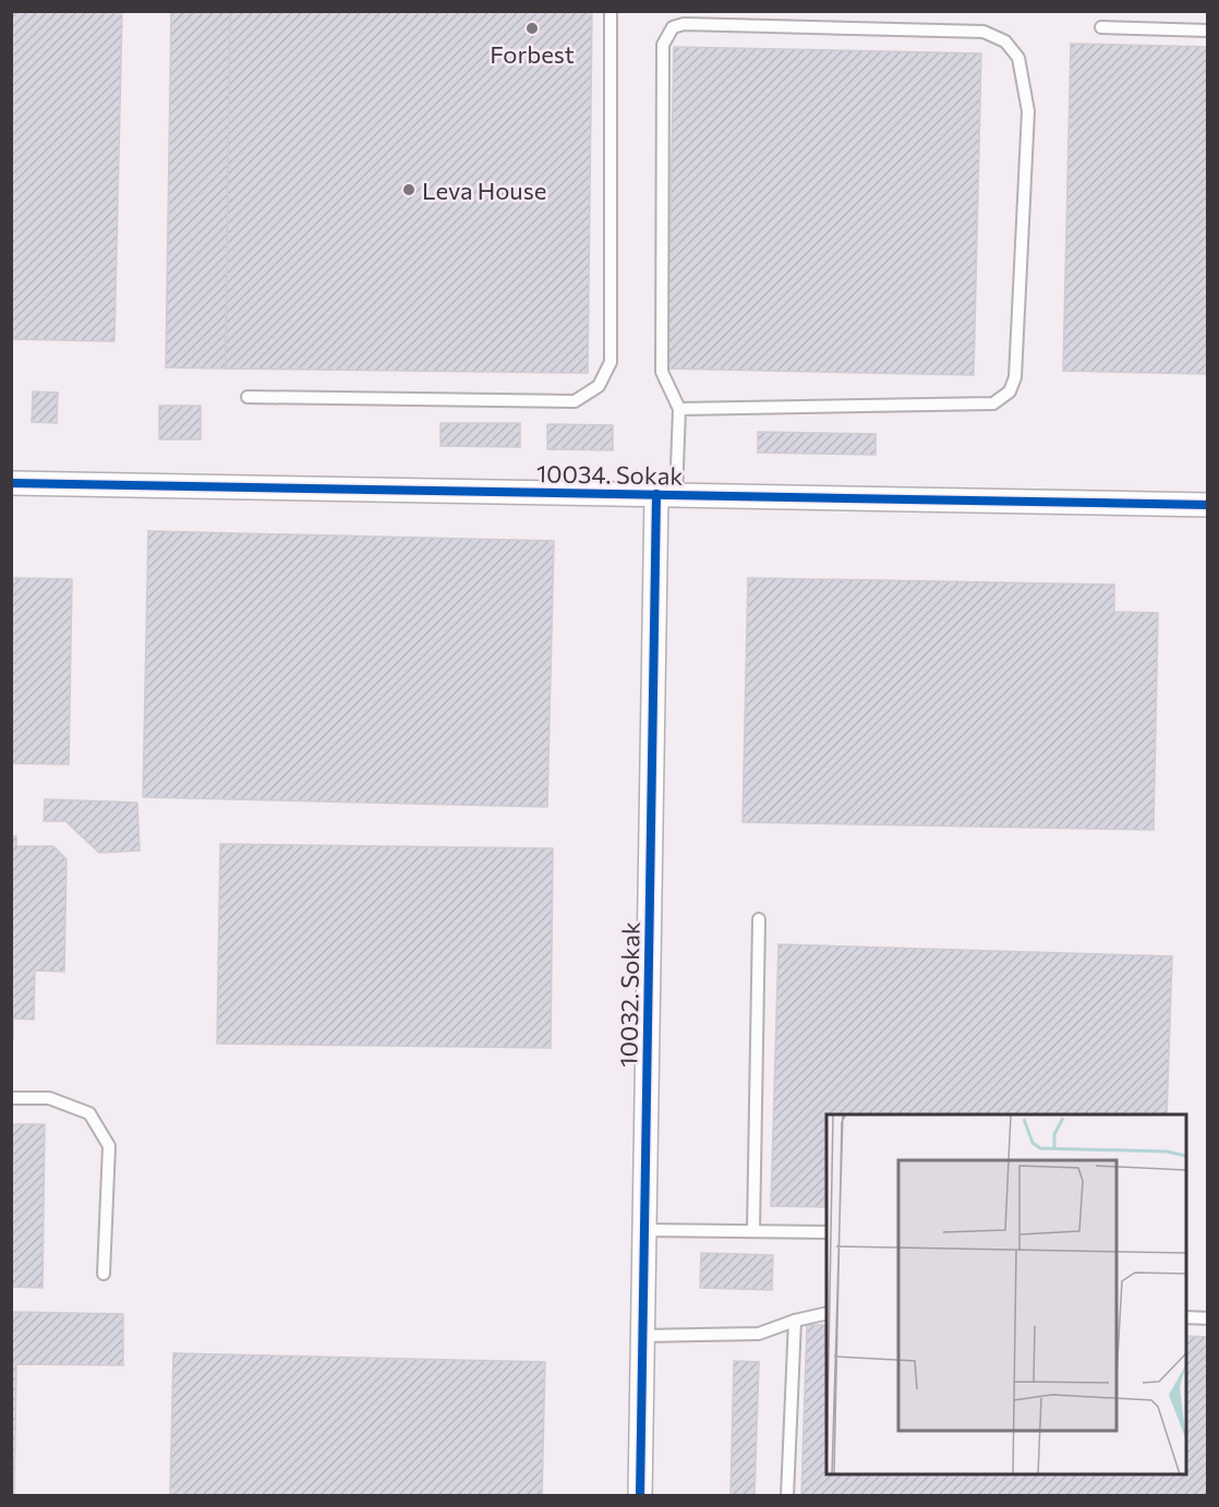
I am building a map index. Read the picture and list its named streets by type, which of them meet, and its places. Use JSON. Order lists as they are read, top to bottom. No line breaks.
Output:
{"streets":{"street":["10034. Sokak","10032. Sokak"]},"crossings":[["10034. Sokak","10032. Sokak"]],"places":["Forbest","Leva House"]}
